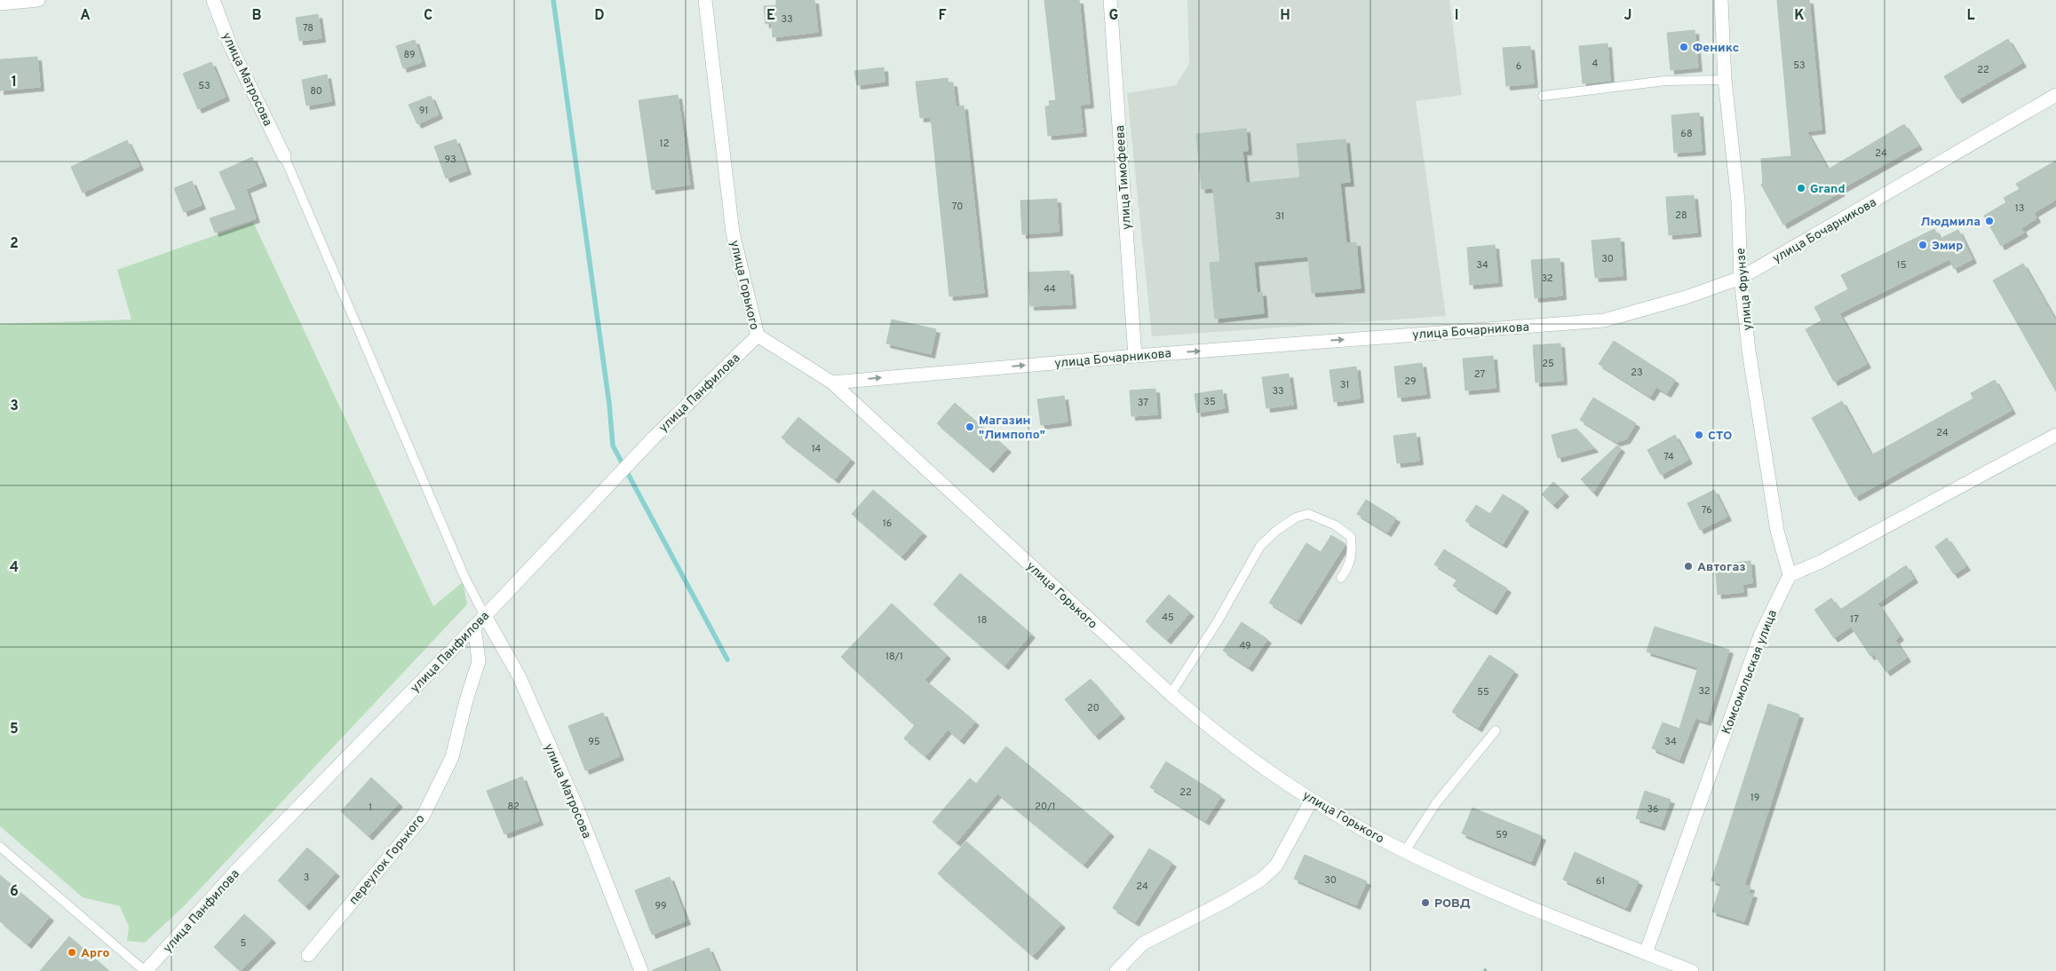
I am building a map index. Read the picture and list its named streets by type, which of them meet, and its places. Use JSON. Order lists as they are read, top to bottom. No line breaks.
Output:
{"streets":{"street":["улица Матросова","улица Тимофеева","улица Бочарникова","улица Горького","улица Фрунзе","улица Панфилова","Комсомольская улица","переулок Горького"]},"crossings":[["улица Матросова","улица Панфилова"],["улица Тимофеева","улица Бочарникова"],["улица Бочарникова","улица Горького"],["улица Бочарникова","улица Фрунзе"],["улица Горького","улица Панфилова"],["улица Горького","Комсомольская улица"],["улица Фрунзе","Комсомольская улица"],["улица Панфилова","переулок Горького"]],"one_way":["улица Бочарникова"],"places":["Феникс","Grand","Людмила","Эмир","Магазин \"Лимпопо\"","СТО","Автогаз","РОВД","Арго"],"house_numbers":["33","78","89","4","53","6","22","53","80","91","68","12","24","93","70","13","28","31","30","34","15","32","44","25","23","27","29","31","33","35","37","24","14","74","76","16","45","17","18","49","18/1","32","55","20","95","34","22","19","82","20/1","1","36","59","3","30","61","24","99","5"],"grid":{"columns":["A","B","C","D","E","F","G","H","I","J","K","L"],"rows":["1","2","3","4","5","6"]}}
